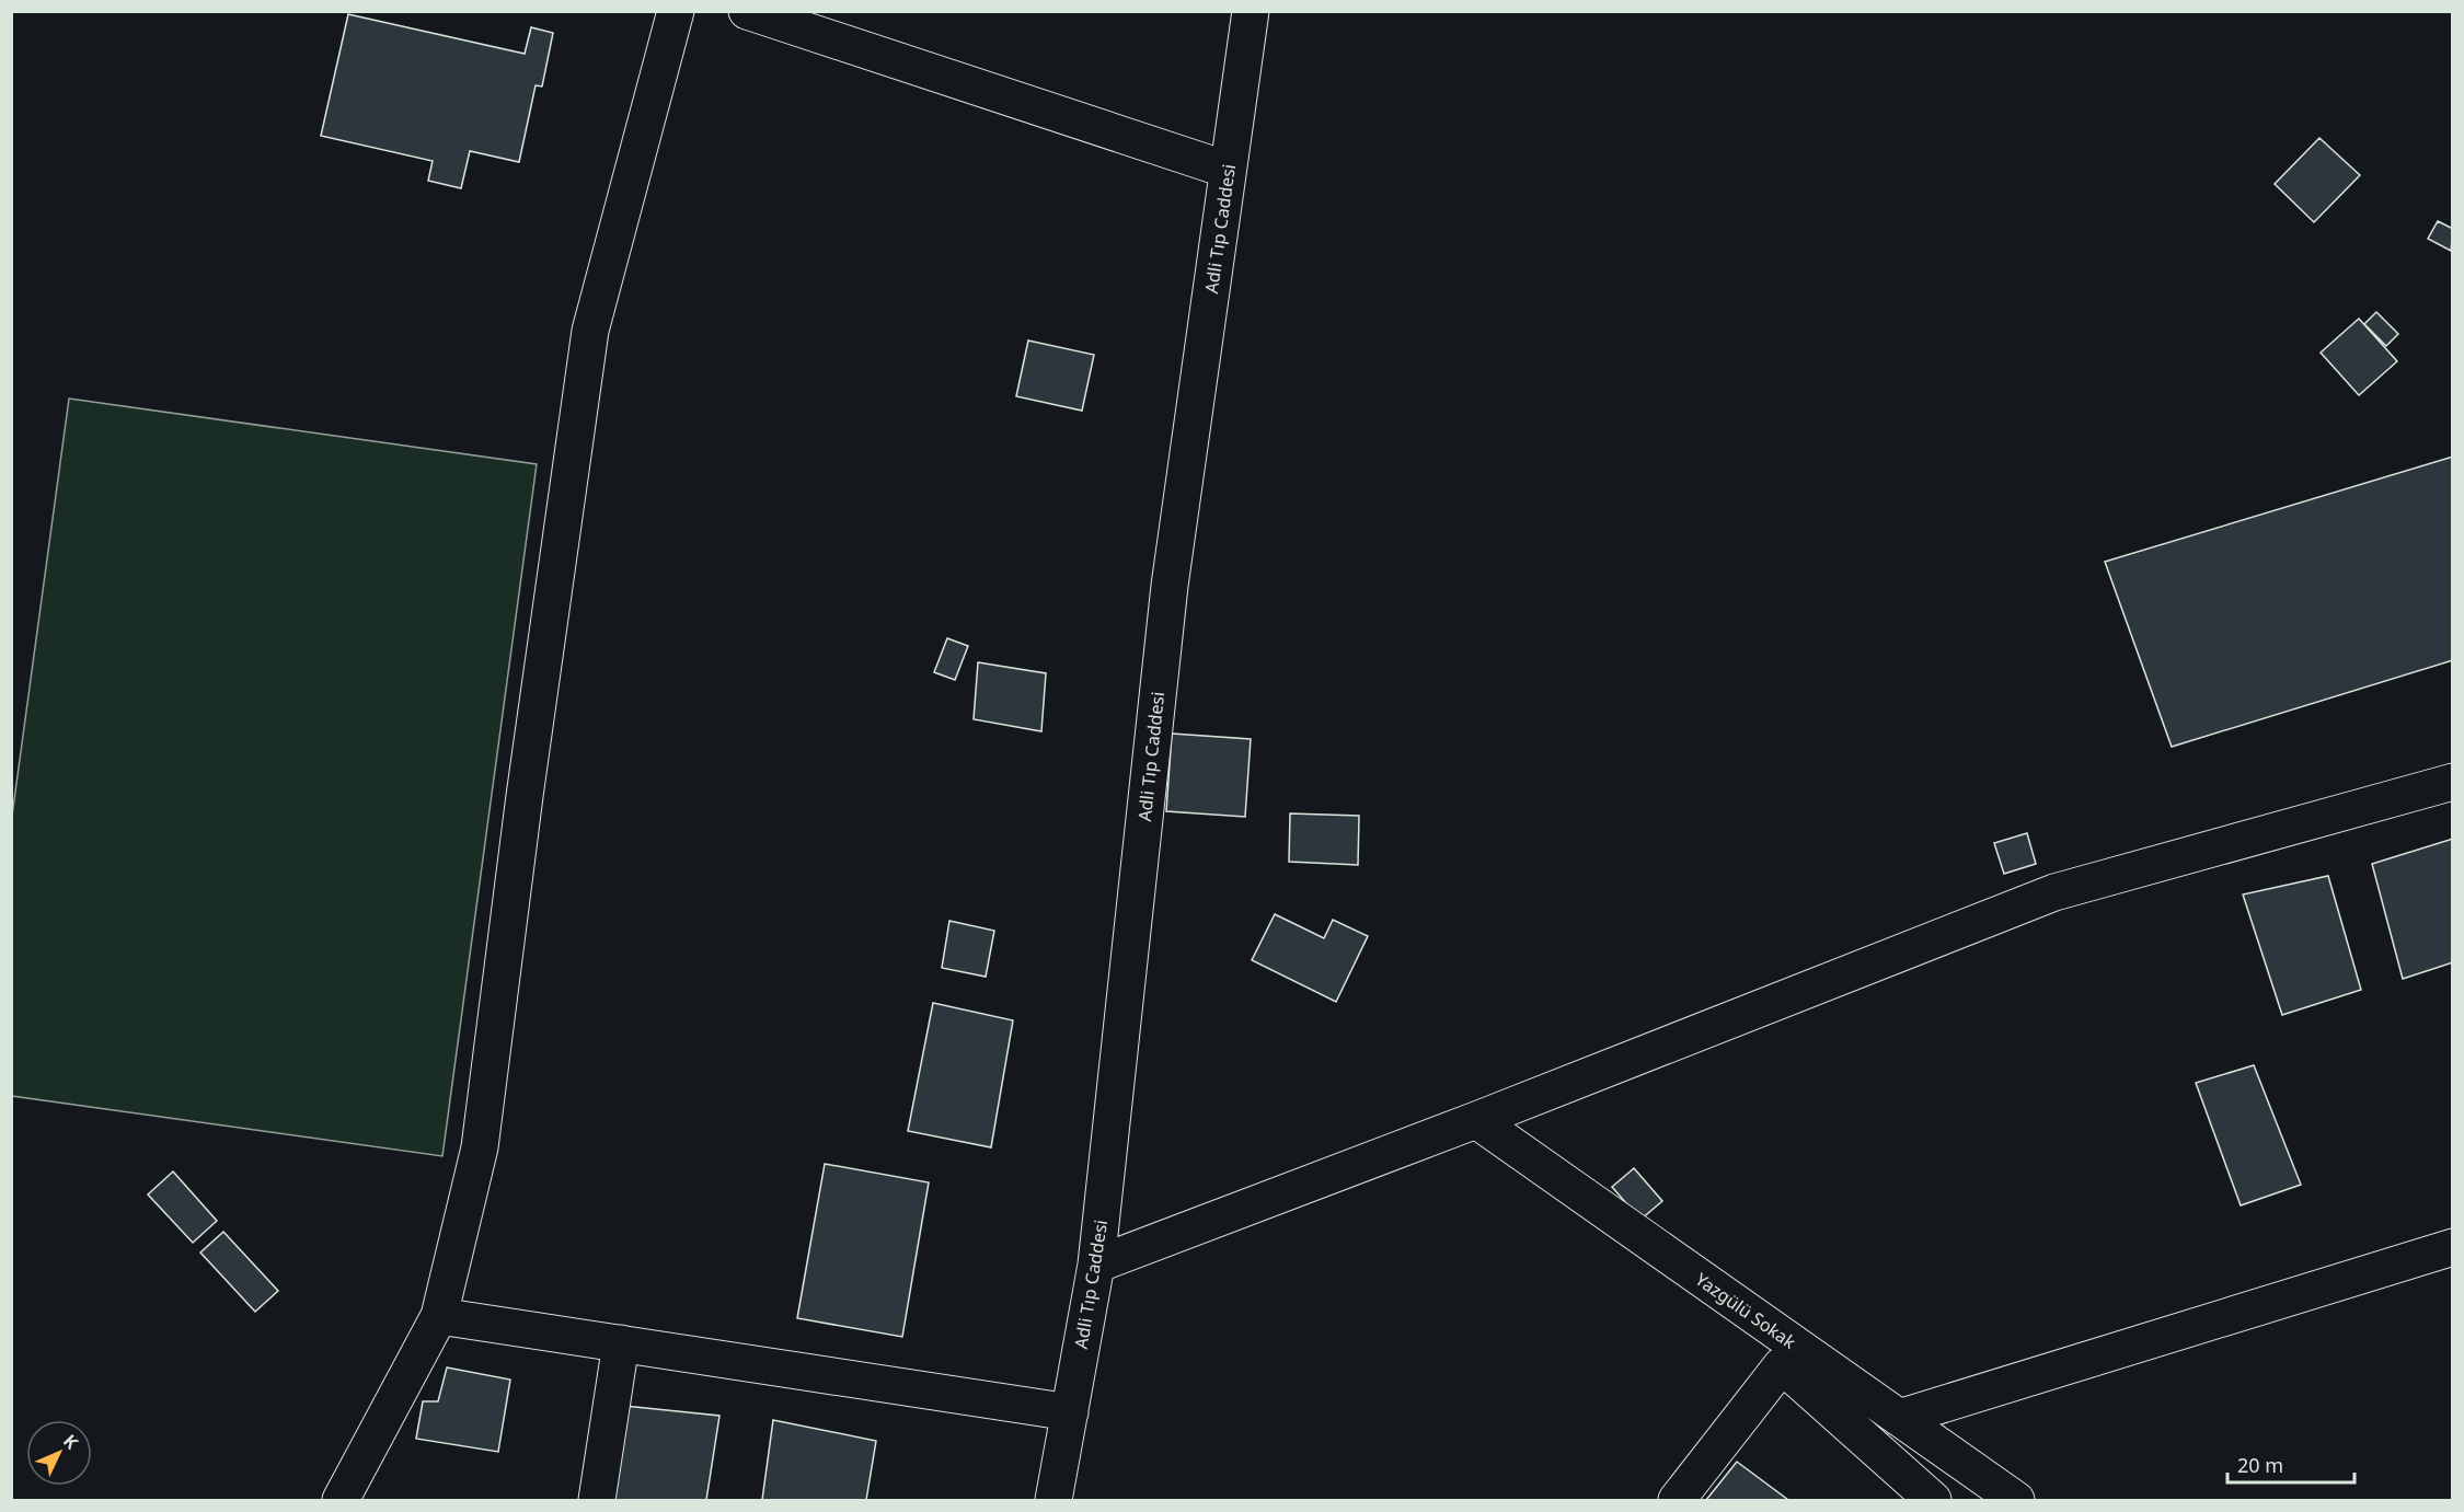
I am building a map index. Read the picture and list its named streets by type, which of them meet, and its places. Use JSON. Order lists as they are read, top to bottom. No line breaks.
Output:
{"streets":{"street":["Adli Tıp Caddesi","Yazgülü Sokak"]},"scale_bar":"20 m","north":"top right"}
